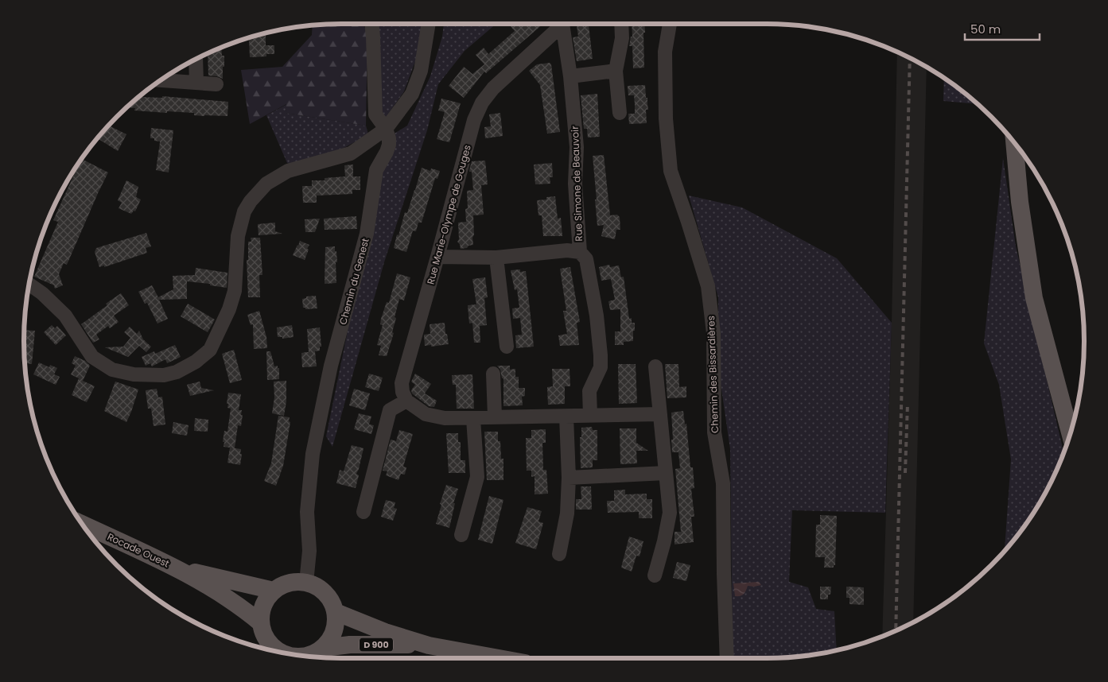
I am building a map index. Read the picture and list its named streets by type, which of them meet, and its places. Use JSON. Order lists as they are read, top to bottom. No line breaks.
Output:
{"streets":{"main road":["Rocade Ouest","D 900"],"street":["Rue Simone de Beauvoir","Rue Marie-Olympe de Gouges","Chemin du Genest","Chemin des Bissardières"]},"scale_bar":"50 m"}
